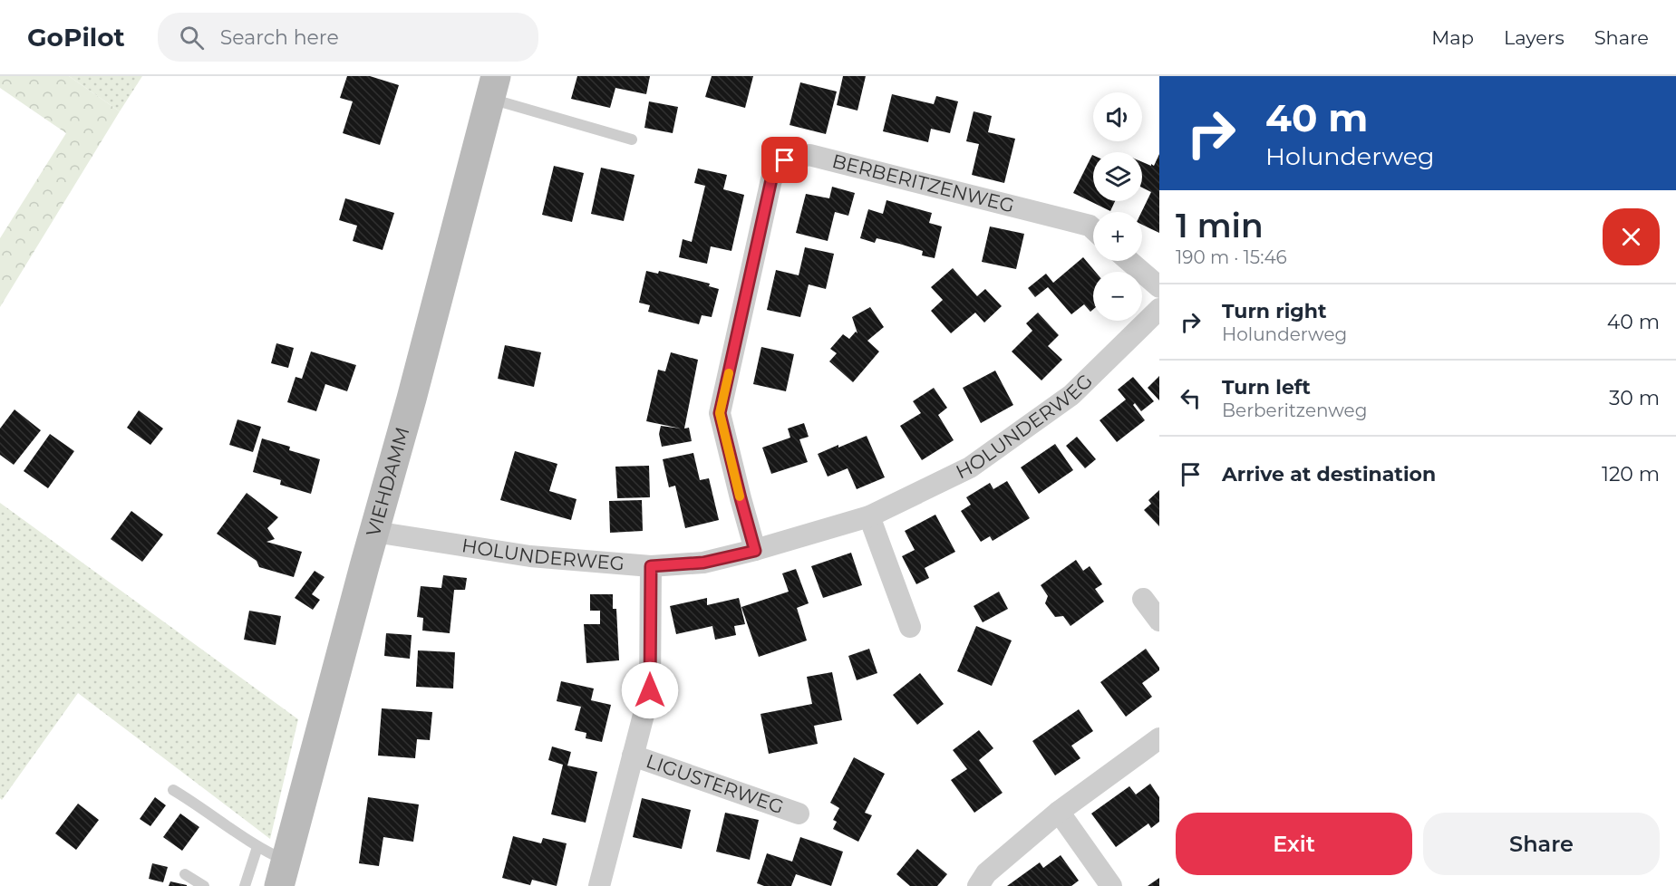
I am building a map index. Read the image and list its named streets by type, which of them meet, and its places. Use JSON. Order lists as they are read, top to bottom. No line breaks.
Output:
{"streets":{"main road":["VIEHDAMM"],"street":["BERBERITZENWEG","HOLUNDERWEG","LIGUSTERWEG"]},"crossings":[["BERBERITZENWEG","HOLUNDERWEG"],["HOLUNDERWEG","VIEHDAMM"],["HOLUNDERWEG","LIGUSTERWEG"]],"page":{"header":"GoPilot","search":"Search here","nav":["Map","Layers","Share"],"turn":["40 m","Holunderweg"],"map_buttons":["+","−"],"heading":["1 min","190 m · 15:46"],"list":[{"name":"Turn right","note":"Holunderweg","value":"40 m"},{"name":"Turn left","note":"Berberitzenweg","value":"30 m"},{"name":"Arrive at destination","value":"120 m"}],"buttons":["Exit","Share"]}}
